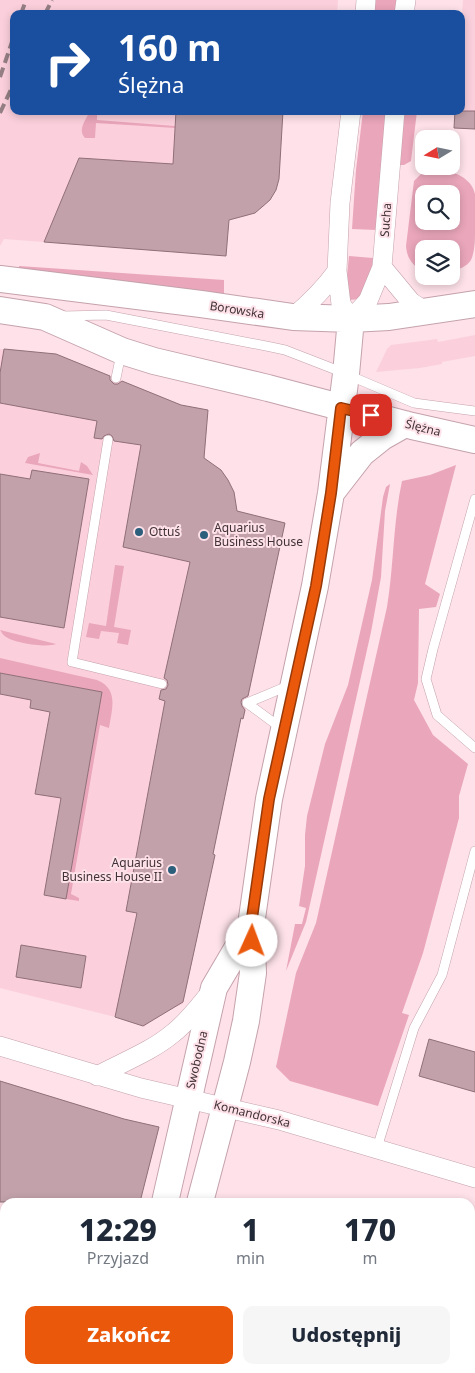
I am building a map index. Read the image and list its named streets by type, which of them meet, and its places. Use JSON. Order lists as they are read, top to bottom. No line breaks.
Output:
{"streets":{"street":["Sucha","Borowska","Ślężna","Swobodna","Komandorska"]},"crossings":[["Sucha","Borowska"],["Ślężna","Swobodna"],["Swobodna","Komandorska"]],"places":["Ottuś","Aquarius Business House","Aquarius Business House II"],"north":"left","page":{"turn":["160 m","Ślężna"],"eta":["12:29","Przyjazd","1","min","170","m"],"buttons":["Zakończ","Udostępnij"]}}
